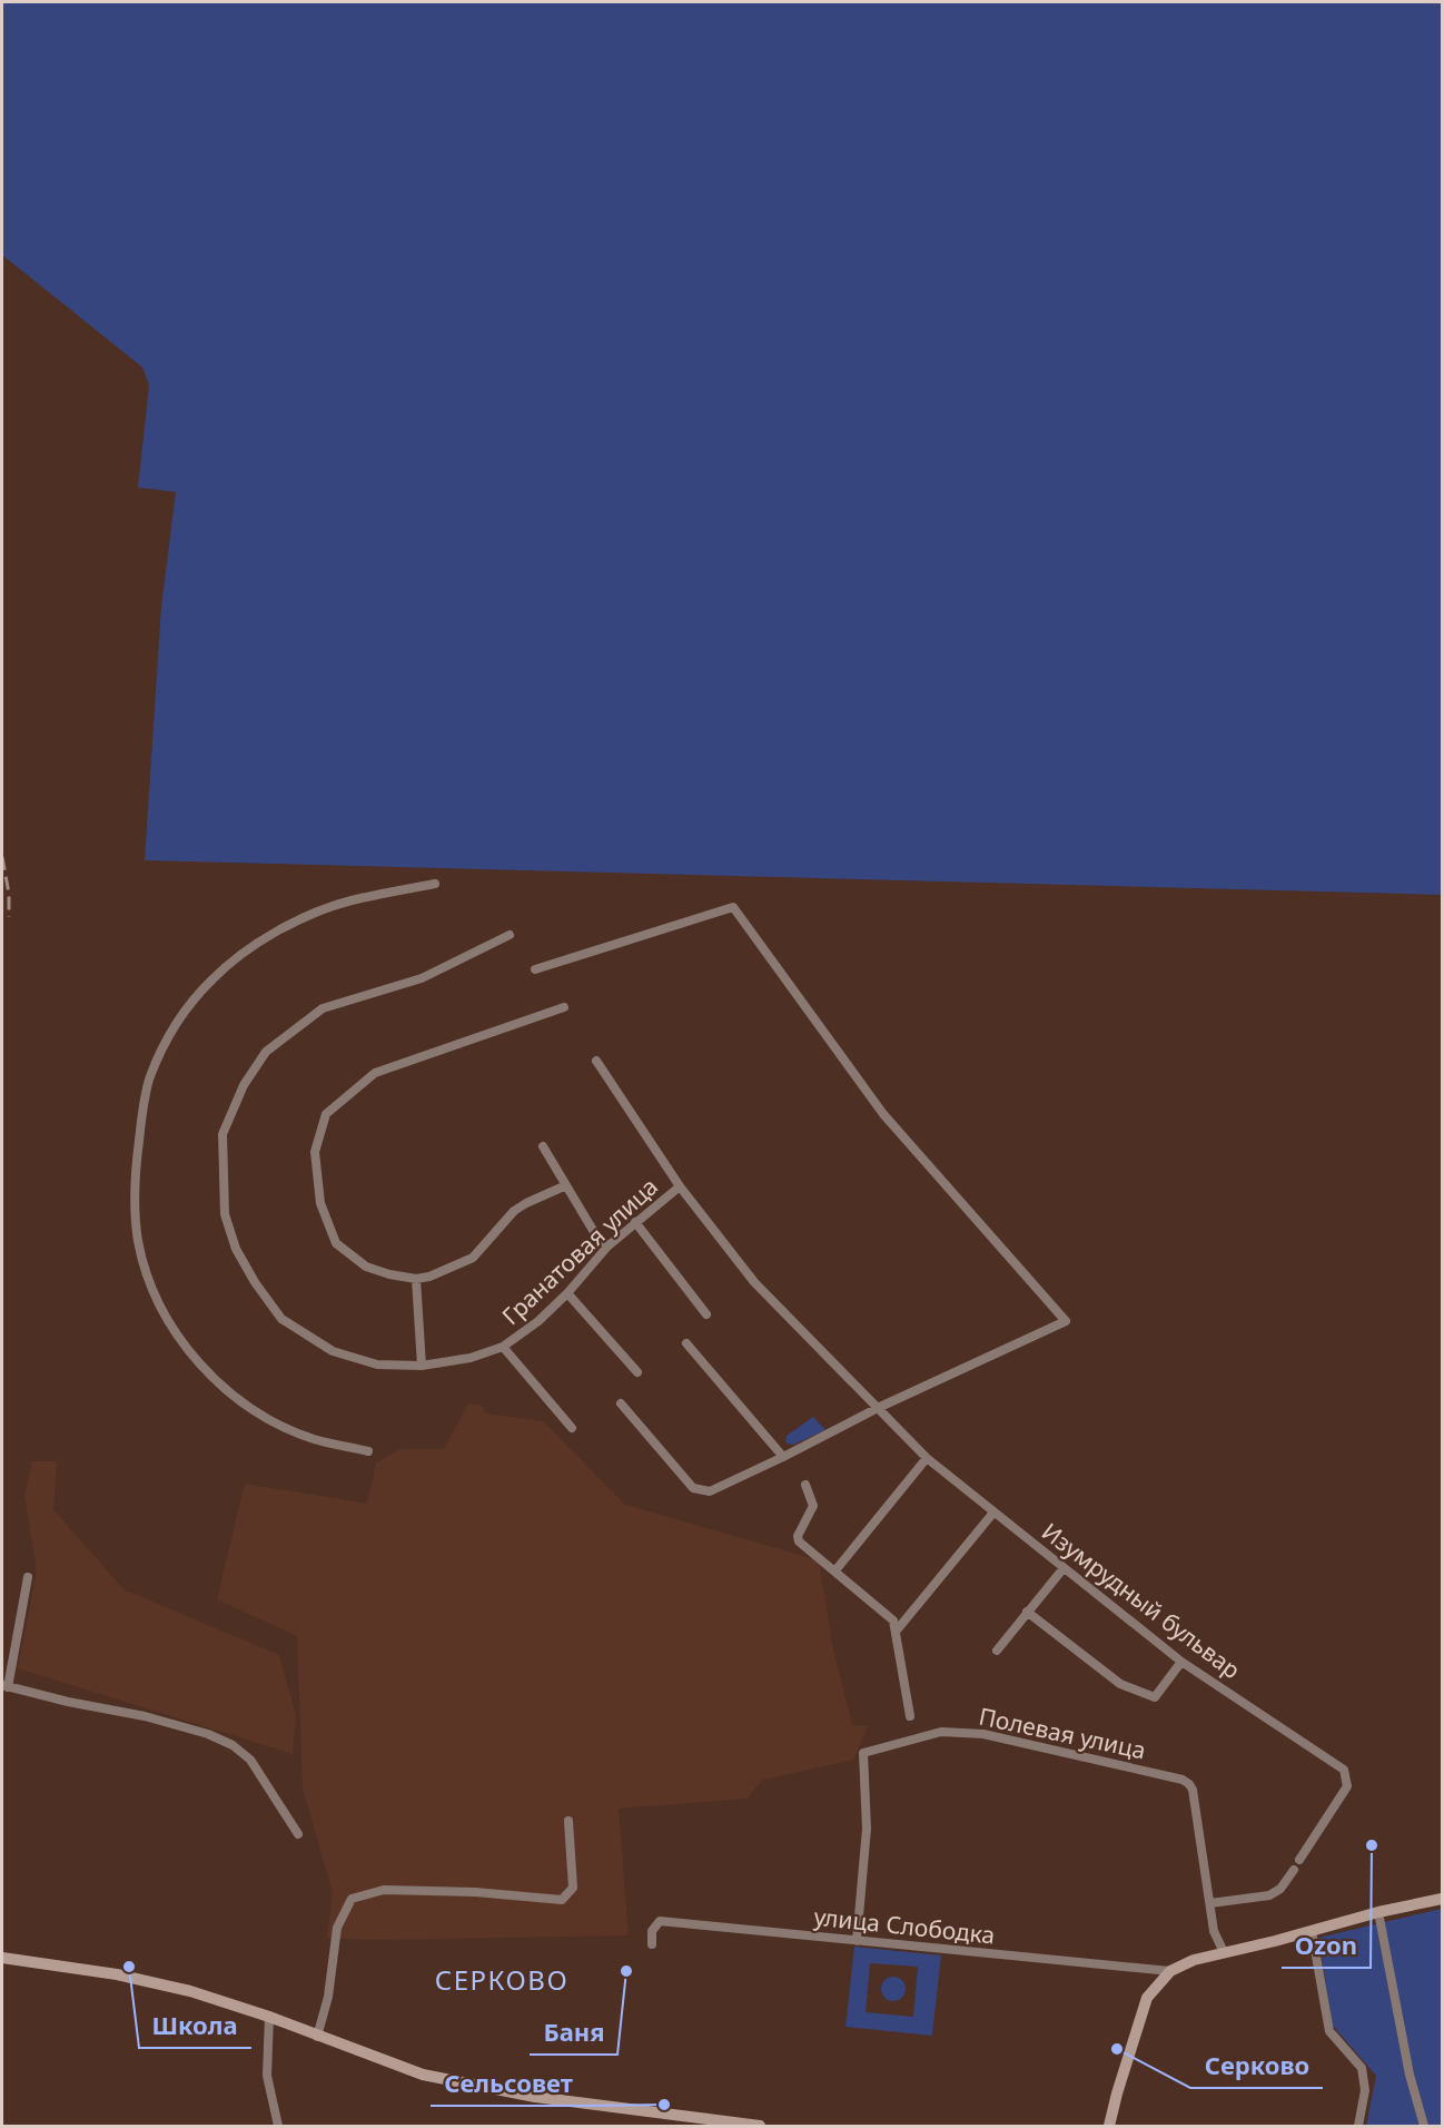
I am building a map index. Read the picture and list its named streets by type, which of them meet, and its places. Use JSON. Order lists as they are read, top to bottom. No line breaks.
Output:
{"streets":{"street":["Гранатовая улица","Изумрудный бульвар","Полевая улица","улица Слободка"]},"crossings":[["Гранатовая улица","Изумрудный бульвар"],["Полевая улица","улица Слободка"]],"districts":["СЕРКОВО"],"places":["Ozon","Школа","Баня","Серково","Сельсовет"]}
